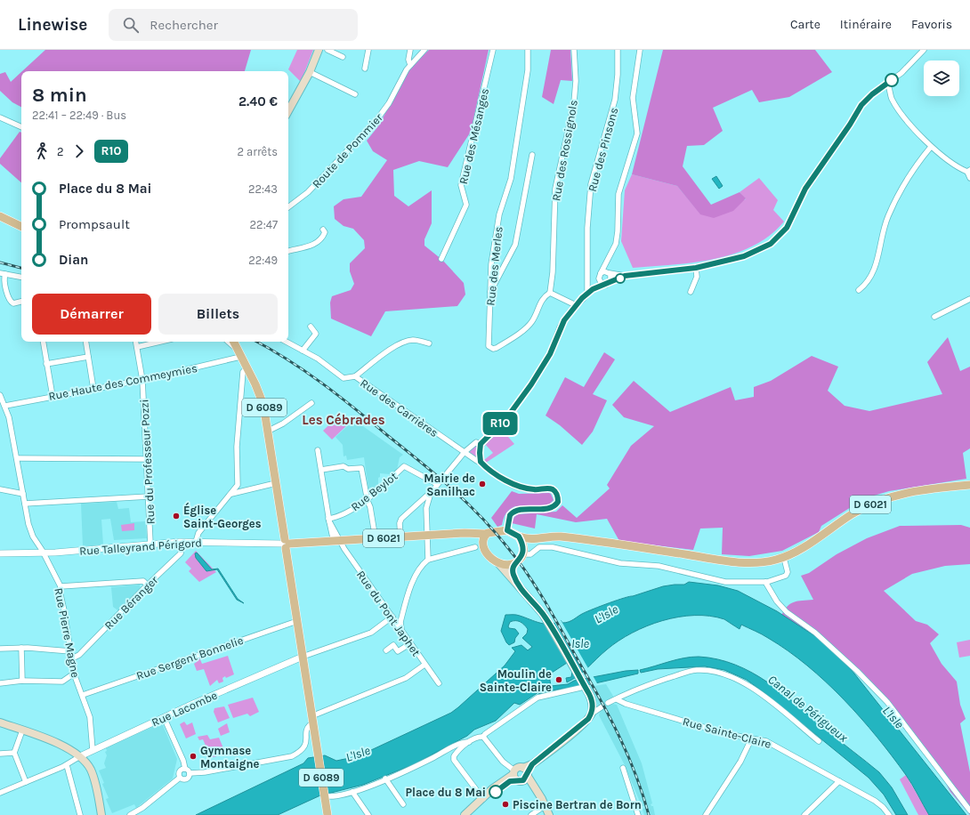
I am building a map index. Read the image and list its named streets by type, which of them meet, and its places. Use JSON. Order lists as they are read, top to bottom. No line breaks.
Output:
{"streets":{"main road":["D 6089","D 6021"],"street":["Rue des Mésanges","Rue des Pinsons","Route de Pommier","Rue des Rossignols","Rue des Merles","Rue Haute des Commeymies","Rue des Carrières","Rue du Professeur Pozzi","Rue Beylot","Rue Talleyrand Périgord","Rue Béranger","Rue du Pont Japhet","Rue Pierre Magne","Rue Sergent Bonnelie","Rue Lacombe","Rue Sainte-Claire"]},"crossings":[["Rue des Rossignols","Rue des Merles"],["Rue Haute des Commeymies","D 6089"],["Rue Haute des Commeymies","Rue du Professeur Pozzi"],["Rue Haute des Commeymies","Rue Pierre Magne"],["D 6089","D 6021"],["D 6089","Rue Talleyrand Périgord"],["D 6089","Rue Sergent Bonnelie"],["D 6089","Rue Lacombe"],["Rue des Carrières","D 6021"],["Rue du Professeur Pozzi","Rue Talleyrand Périgord"],["D 6021","Rue Talleyrand Périgord"],["D 6021","Rue du Pont Japhet"],["Rue Talleyrand Périgord","Rue Béranger"],["Rue Talleyrand Périgord","Rue Pierre Magne"],["Rue Béranger","Rue Pierre Magne"],["Rue Pierre Magne","Rue Sergent Bonnelie"],["Rue Pierre Magne","Rue Lacombe"]],"districts":["Les Cébrades"],"water":["L'Isle","Isle","Canal de Périgueux"],"places":["Mairie de Sanilhac","Église Saint-Georges","Moulin de Sainte-Claire","Gymnase Montaigne","Place du 8 Mai","Piscine Bertran de Born"],"lines":["bus line R10"],"page":{"header":"Linewise","search":"Rechercher","nav":["Carte","Itinéraire","Favoris"],"on_map":"R10","heading":["8 min","22:41 – 22:49 · Bus","2.40 €"],"legs":["2","R10","2 arrêts"],"list":[{"name":"Place du 8 Mai","value":"22:43"},{"name":"Prompsault","value":"22:47"},{"name":"Dian","value":"22:49"}],"buttons":["Démarrer","Billets"]}}
